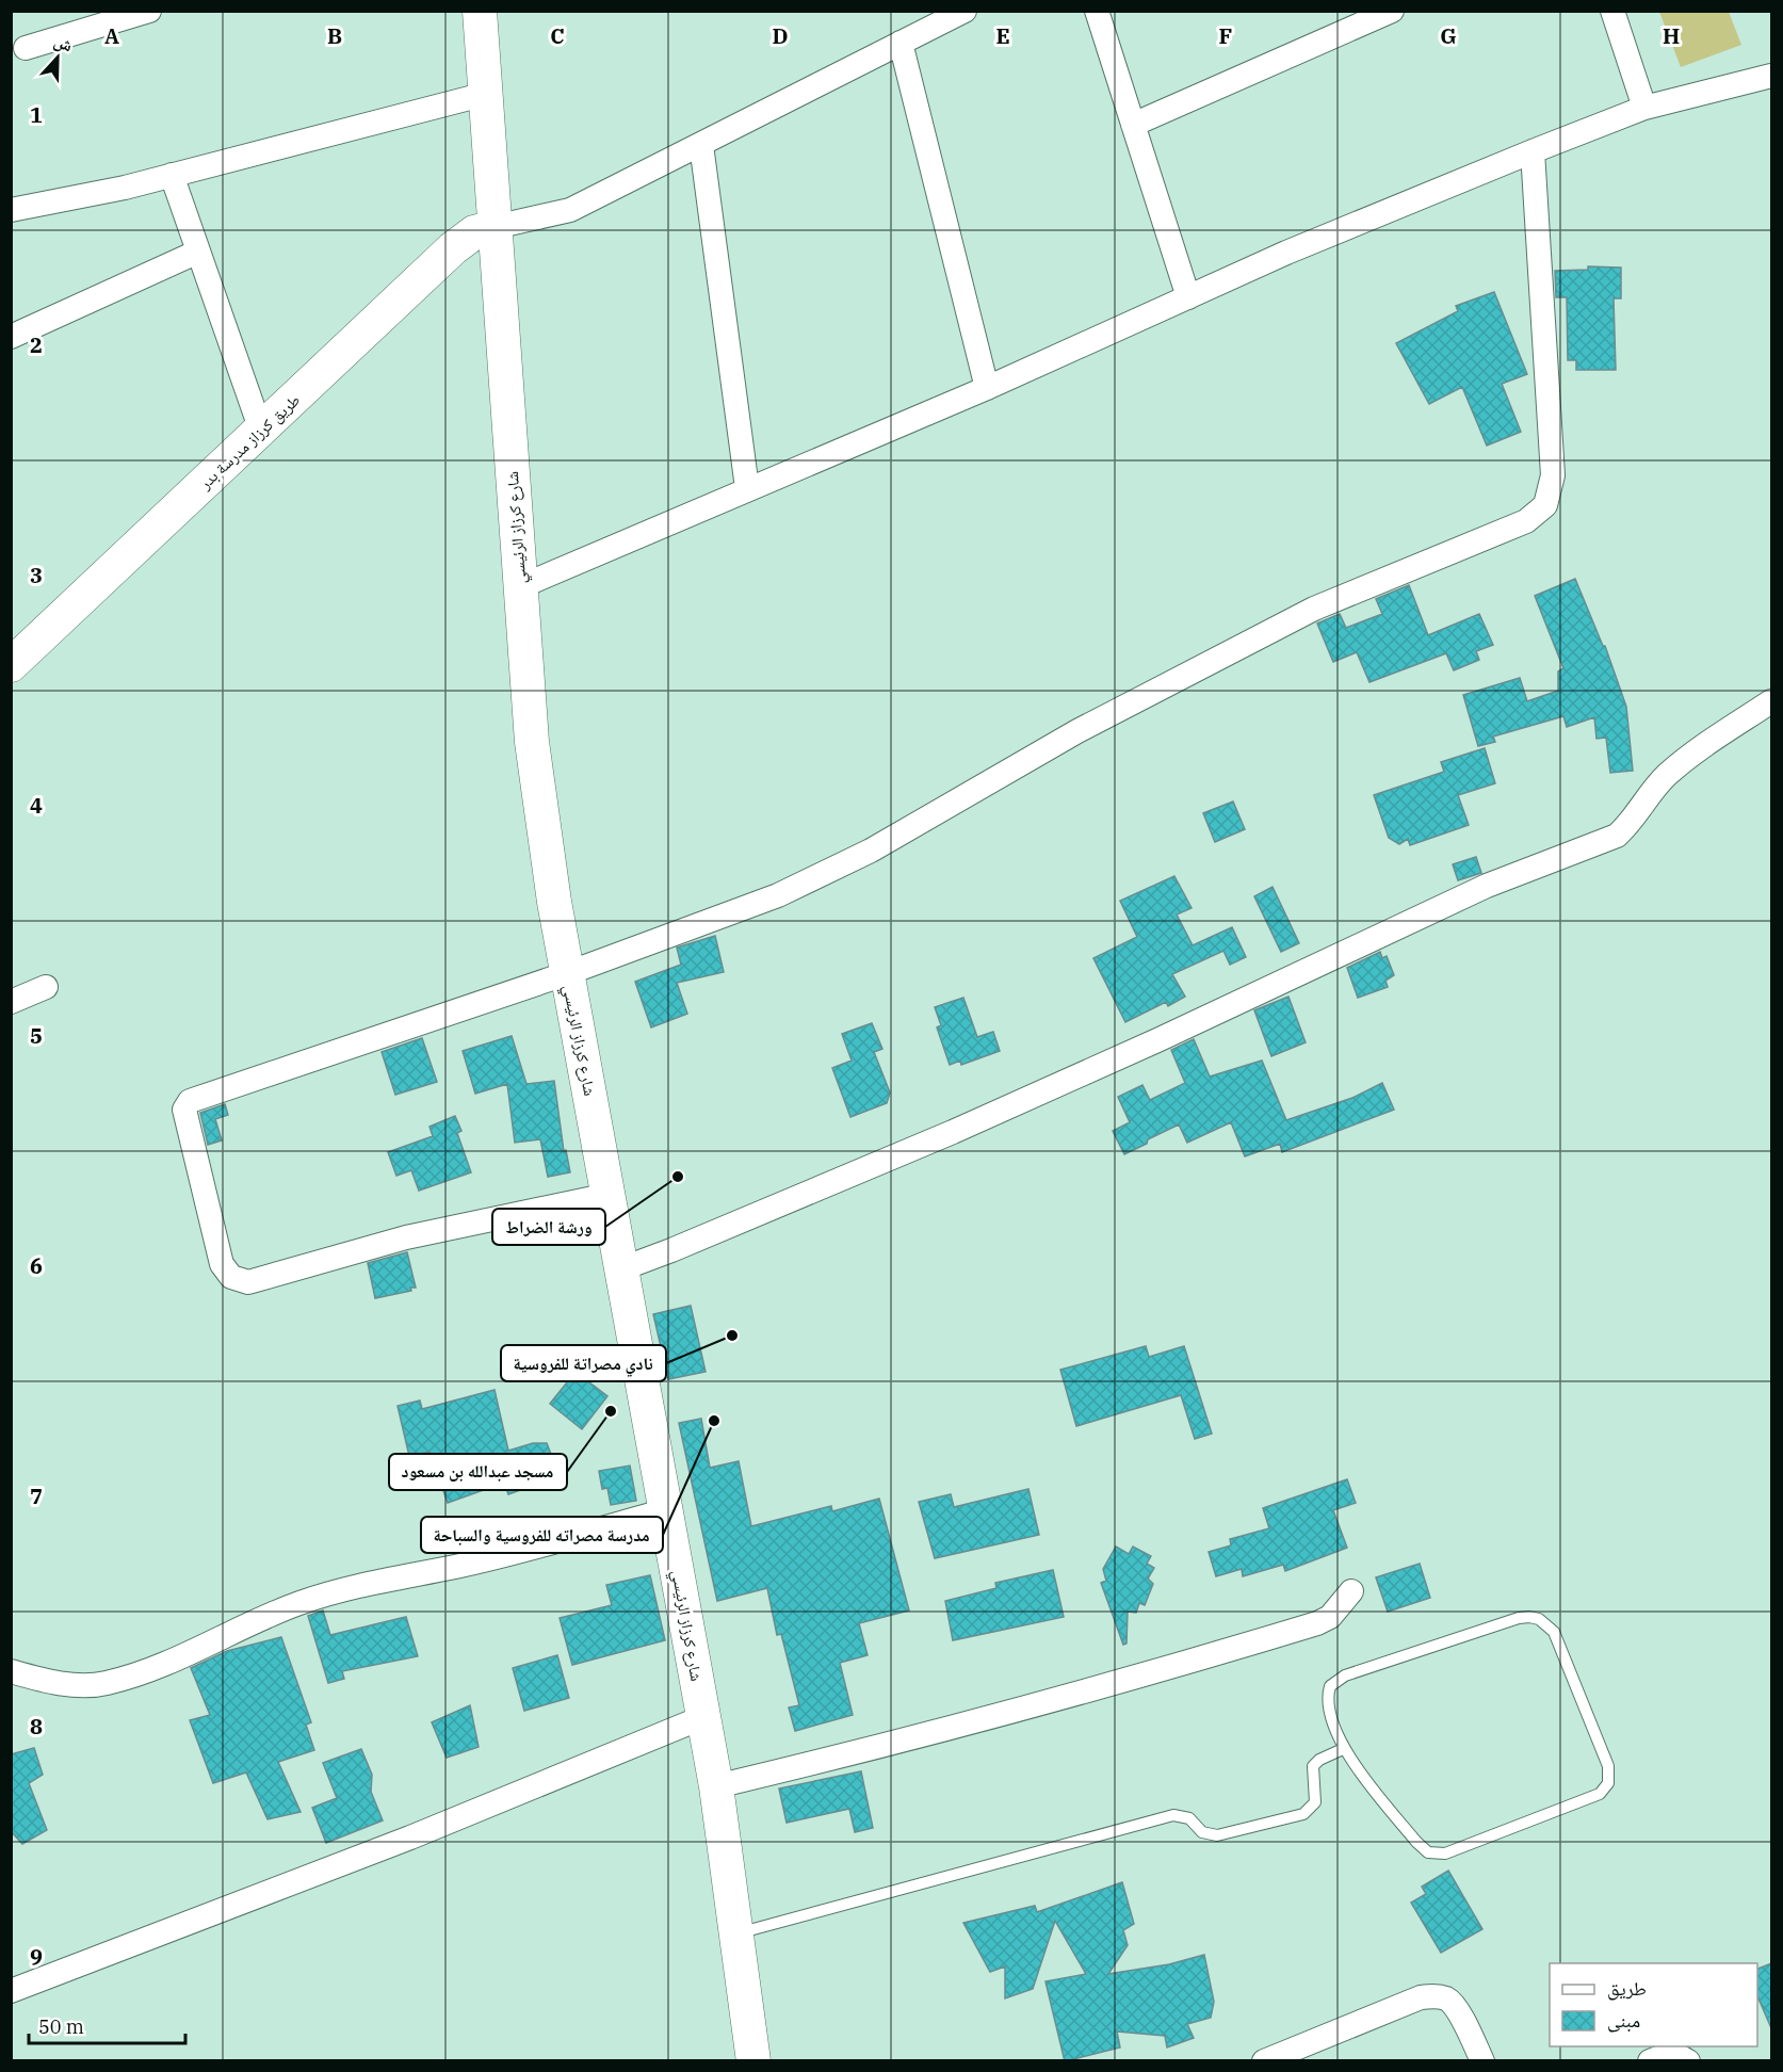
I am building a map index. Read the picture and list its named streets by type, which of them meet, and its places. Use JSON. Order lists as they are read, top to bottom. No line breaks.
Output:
{"streets":{"street":["طريق كرزاز مدرسة بدر","شارع كرزاز الرئيسي"]},"crossings":[["طريق كرزاز مدرسة بدر","شارع كرزاز الرئيسي"]],"places":["ورشة الضراط","نادي مصراتة للفروسية","مسجد عبدالله بن مسعود","مدرسة مصراته للفروسية والسباحة"],"legend":["طريق","مبنى"],"scale_bar":"50 m","north":"top","grid":{"columns":["A","B","C","D","E","F","G","H"],"rows":["1","2","3","4","5","6","7","8","9"]}}
